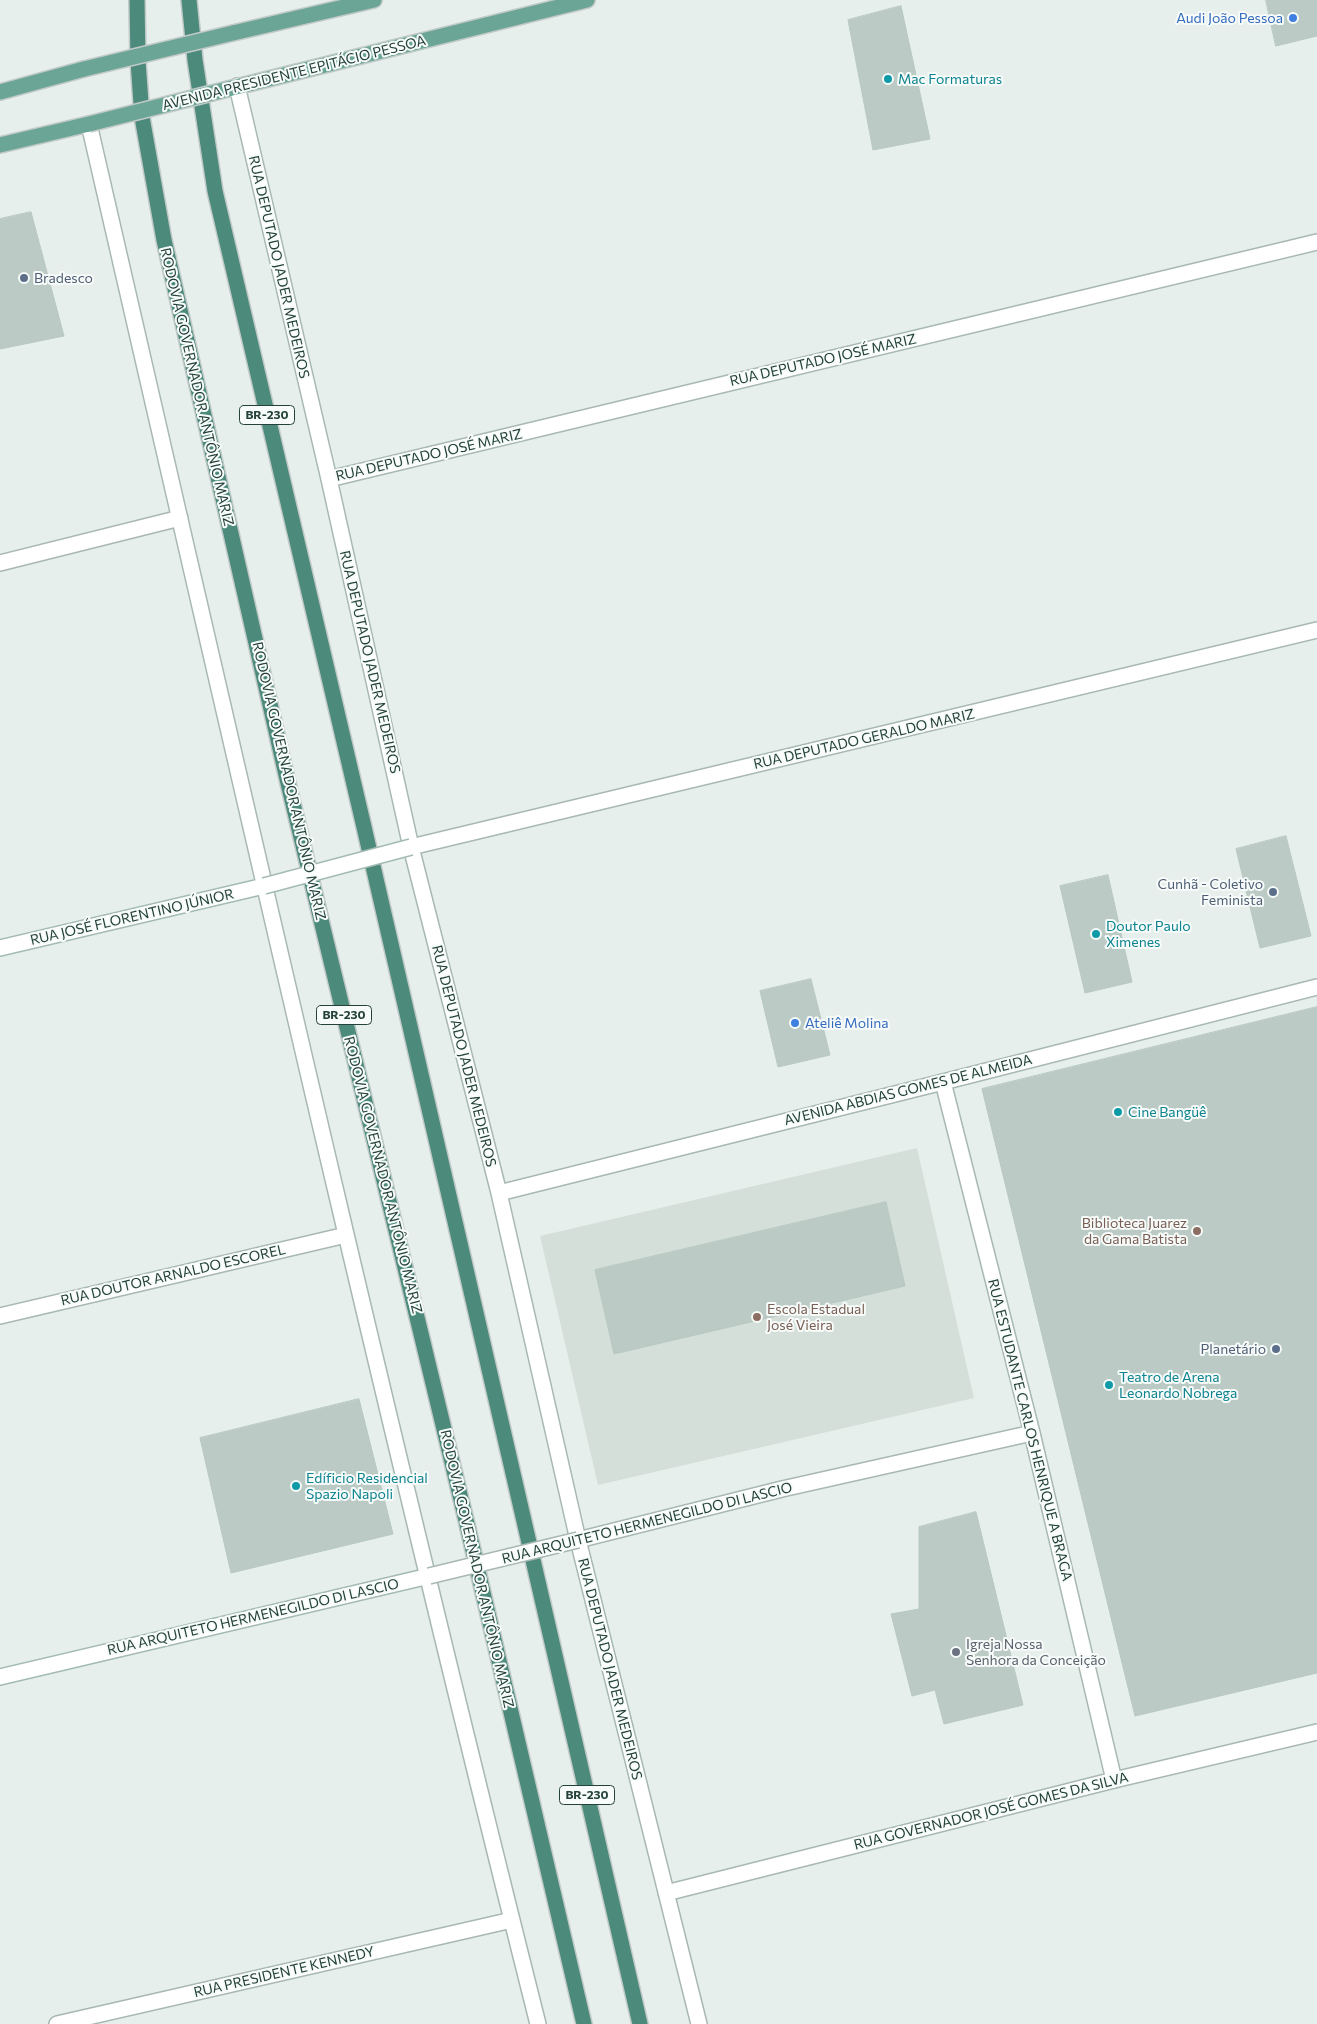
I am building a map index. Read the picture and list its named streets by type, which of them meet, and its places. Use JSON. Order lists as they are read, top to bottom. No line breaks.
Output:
{"streets":{"highway":["RODOVIA GOVERNADOR ANTÔNIO MARIZ","BR-230"],"main road":["AVENIDA PRESIDENTE EPITÁCIO PESSOA"],"street":["RUA DEPUTADO JADER MEDEIROS","RUA DEPUTADO JOSÉ MARIZ","RUA DEPUTADO GERALDO MARIZ","RUA JOSÉ FLORENTINO JÚNIOR","AVENIDA ABDIAS GOMES DE ALMEIDA","RUA DOUTOR ARNALDO ESCOREL","RUA ESTUDANTE CARLOS HENRIQUE A BRAGA","RUA ARQUITETO HERMENEGILDO DI LASCIO","RUA GOVERNADOR JOSÉ GOMES DA SILVA","RUA PRESIDENTE KENNEDY"]},"crossings":[["AVENIDA PRESIDENTE EPITÁCIO PESSOA","RUA DEPUTADO JADER MEDEIROS"],["RUA DEPUTADO JADER MEDEIROS","RUA DEPUTADO JOSÉ MARIZ"],["RUA DEPUTADO JADER MEDEIROS","RUA DEPUTADO GERALDO MARIZ"],["RUA DEPUTADO JADER MEDEIROS","AVENIDA ABDIAS GOMES DE ALMEIDA"],["RUA DEPUTADO JADER MEDEIROS","RUA ARQUITETO HERMENEGILDO DI LASCIO"],["RUA DEPUTADO JADER MEDEIROS","RUA GOVERNADOR JOSÉ GOMES DA SILVA"],["RUA DEPUTADO GERALDO MARIZ","RUA JOSÉ FLORENTINO JÚNIOR"],["AVENIDA ABDIAS GOMES DE ALMEIDA","RUA ESTUDANTE CARLOS HENRIQUE A BRAGA"],["RUA ESTUDANTE CARLOS HENRIQUE A BRAGA","RUA ARQUITETO HERMENEGILDO DI LASCIO"],["RUA ESTUDANTE CARLOS HENRIQUE A BRAGA","RUA GOVERNADOR JOSÉ GOMES DA SILVA"]],"places":["Audi João Pessoa","Mac Formaturas","Bradesco","Cunhã - Coletivo Feminista","Doutor Paulo Ximenes","Ateliê Molina","Cine Bangüê","Biblioteca Juarez da Gama Batista","Escola Estadual José Vieira","Planetário","Teatro de Arena Leonardo Nobrega","Edíficio Residencial Spazio Napoli","Igreja Nossa Senhora da Conceição"]}
